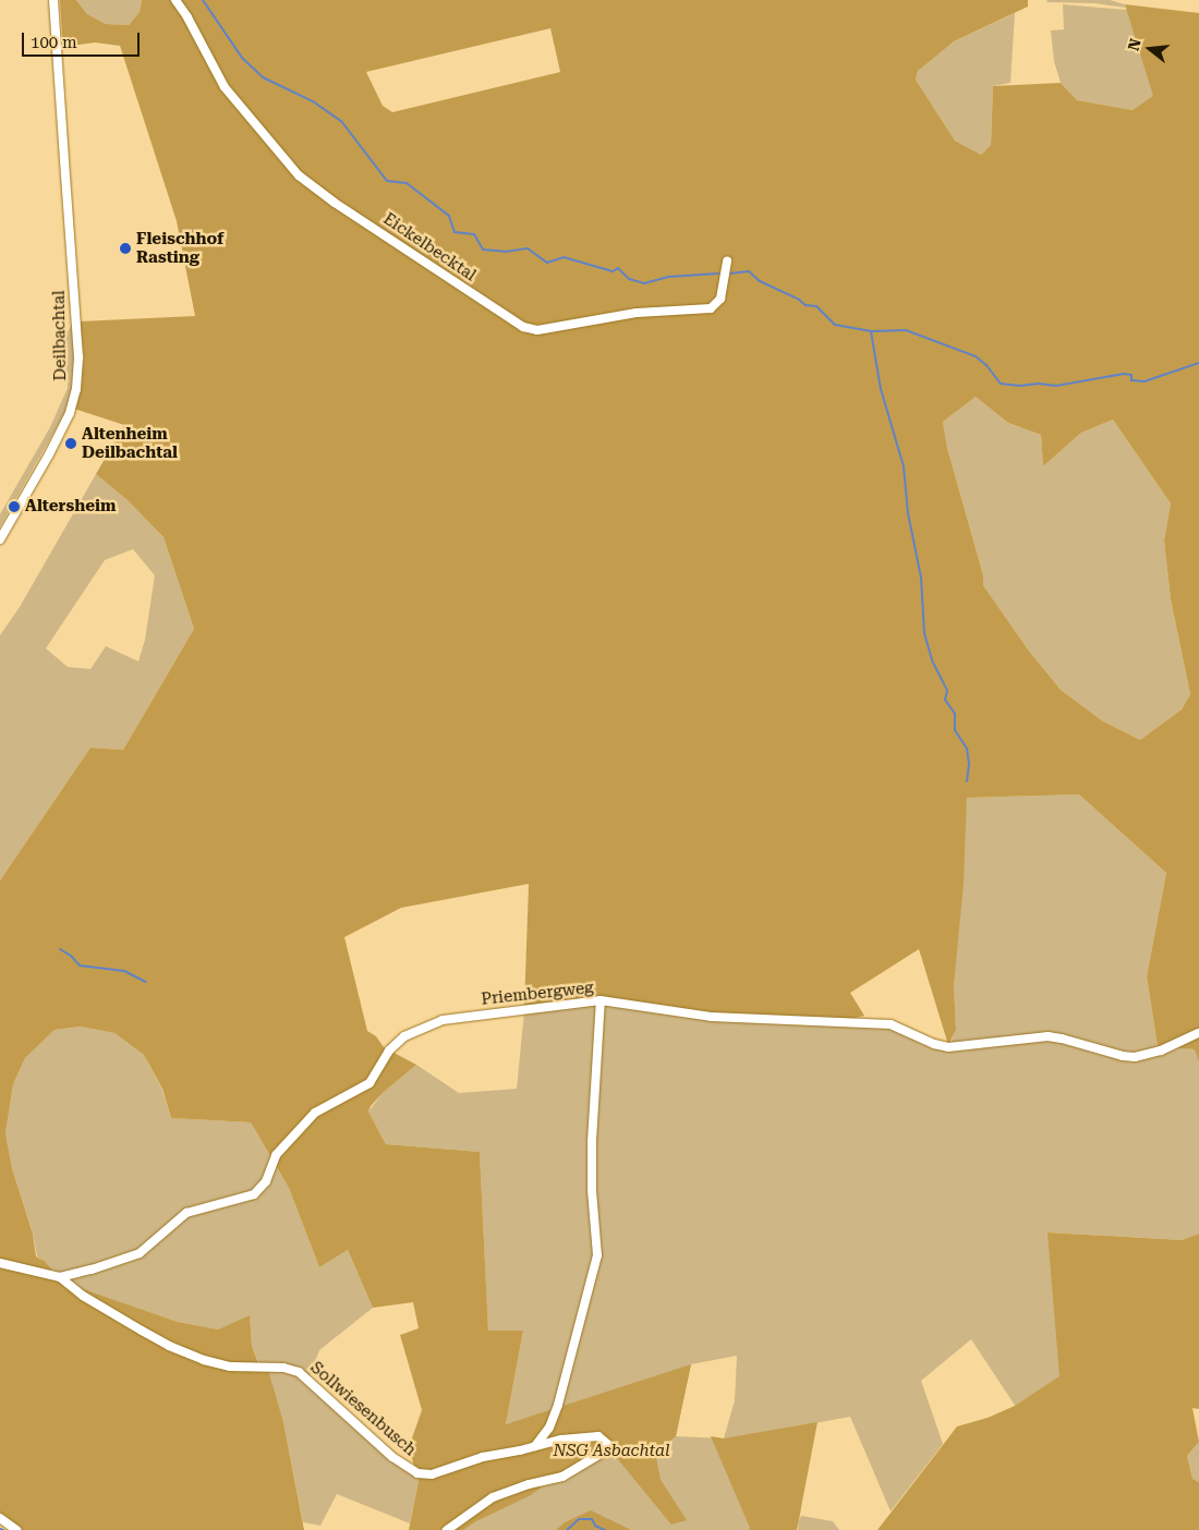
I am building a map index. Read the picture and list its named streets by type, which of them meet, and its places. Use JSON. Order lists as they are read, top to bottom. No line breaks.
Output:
{"streets":{"street":["Eickelbecktal","Deilbachtal","Priembergweg","Sollwiesenbusch"]},"crossings":[["Priembergweg","Sollwiesenbusch"]],"parks":["NSG Asbachtal"],"places":["Fleischhof Rasting","Altenheim Deilbachtal","Altersheim"],"scale_bar":"100 m","north":"left"}
